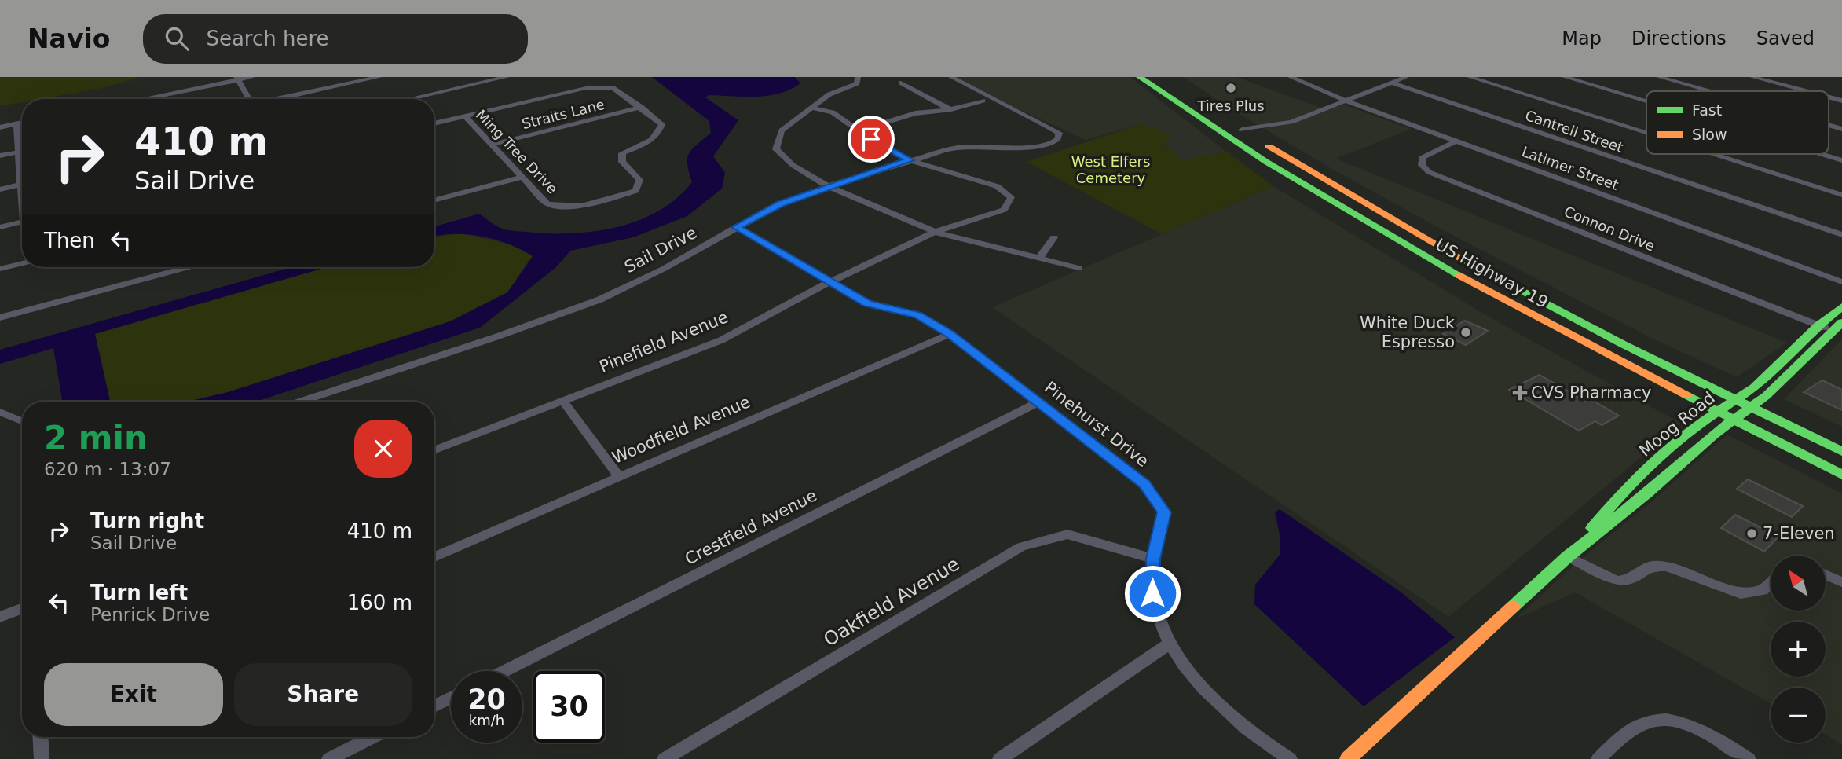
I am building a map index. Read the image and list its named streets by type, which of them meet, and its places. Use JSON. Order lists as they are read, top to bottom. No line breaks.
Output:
{"streets":{"main road":["US Highway 19","Moog Road"],"street":["Straits Lane","Cantrell Street","Ming Tree Drive","Latimer Street","Connon Drive","Sail Drive","Pinefield Avenue","Pinehurst Drive","Woodfield Avenue","Crestfield Avenue","Oakfield Avenue"]},"crossings":[["Straits Lane","Ming Tree Drive"],["Latimer Street","Connon Drive"],["Connon Drive","Moog Road"],["Sail Drive","Pinefield Avenue"],["Sail Drive","Pinehurst Drive"],["US Highway 19","Moog Road"],["Pinefield Avenue","Pinehurst Drive"],["Pinehurst Drive","Woodfield Avenue"],["Pinehurst Drive","Crestfield Avenue"],["Pinehurst Drive","Oakfield Avenue"]],"parks":["West Elfers Cemetery"],"places":{"other":["Tires Plus","White Duck Espresso","7-Eleven"],"health":["CVS Pharmacy"]},"legend":["Fast","Slow"],"north":"top left","page":{"header":"Navio","search":"Search here","nav":["Map","Directions","Saved"],"turn":["410 m","Sail Drive"],"then":"Then","heading":["2 min","620 m · 13:07"],"list":[{"name":"Turn right","note":"Sail Drive","value":"410 m"},{"name":"Turn left","note":"Penrick Drive","value":"160 m"}],"map_buttons":["+","−"],"buttons":["Exit","Share"],"speed":"20 km/h","limit":"30"}}
